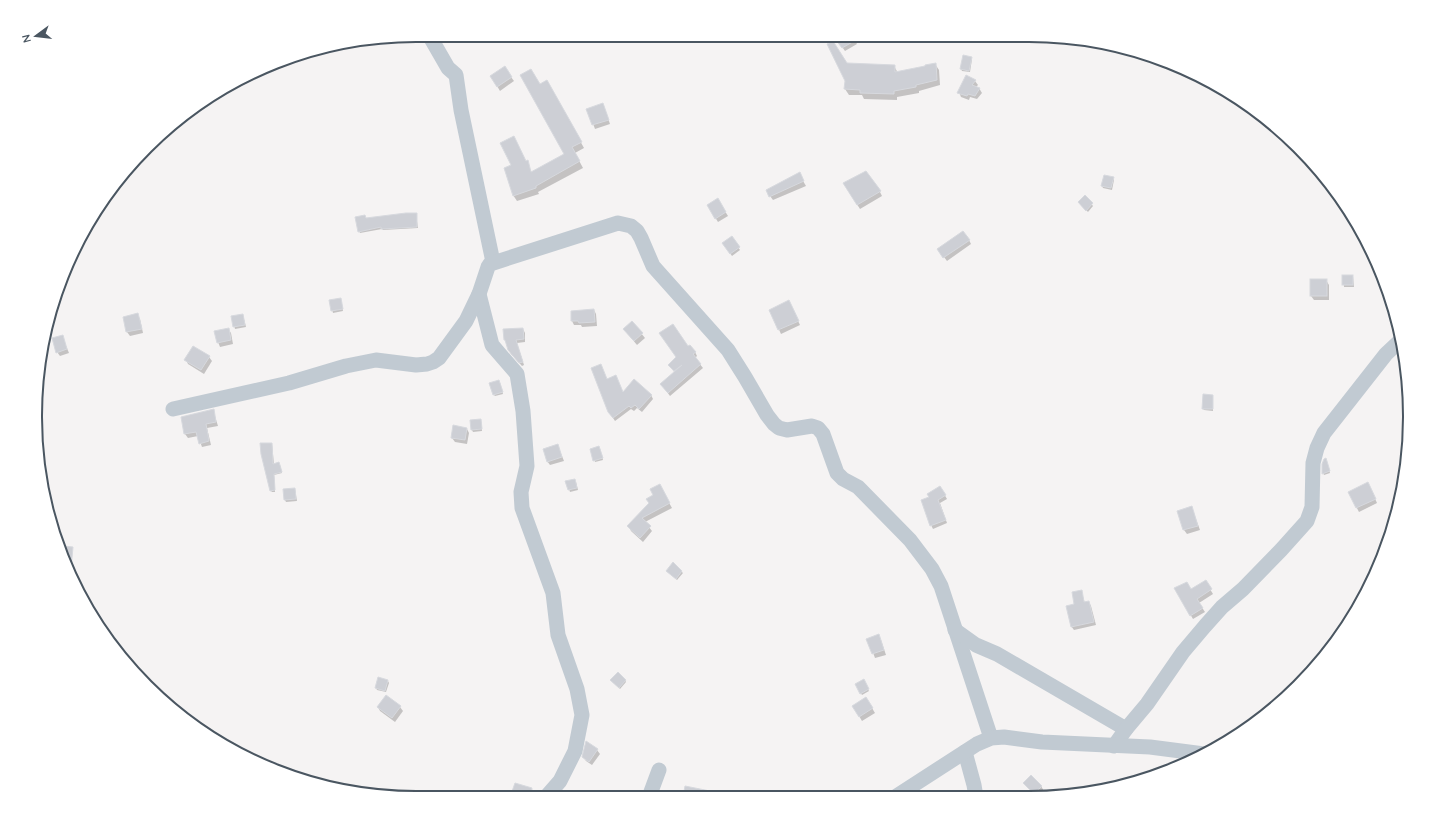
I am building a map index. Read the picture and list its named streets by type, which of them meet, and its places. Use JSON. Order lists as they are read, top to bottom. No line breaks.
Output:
{"north":"left"}
